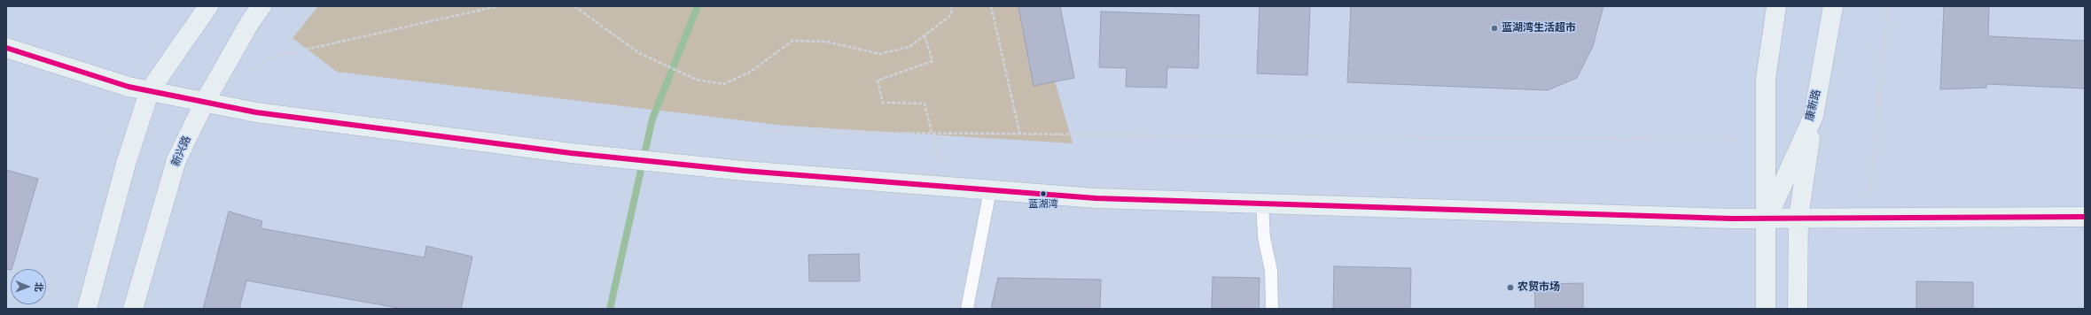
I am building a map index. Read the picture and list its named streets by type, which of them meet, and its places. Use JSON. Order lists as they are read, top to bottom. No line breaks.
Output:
{"streets":{"street":["康新路","新兴路"]},"places":["蓝湖湾生活超市","蓝湖湾","农贸市场"],"north":"right"}
